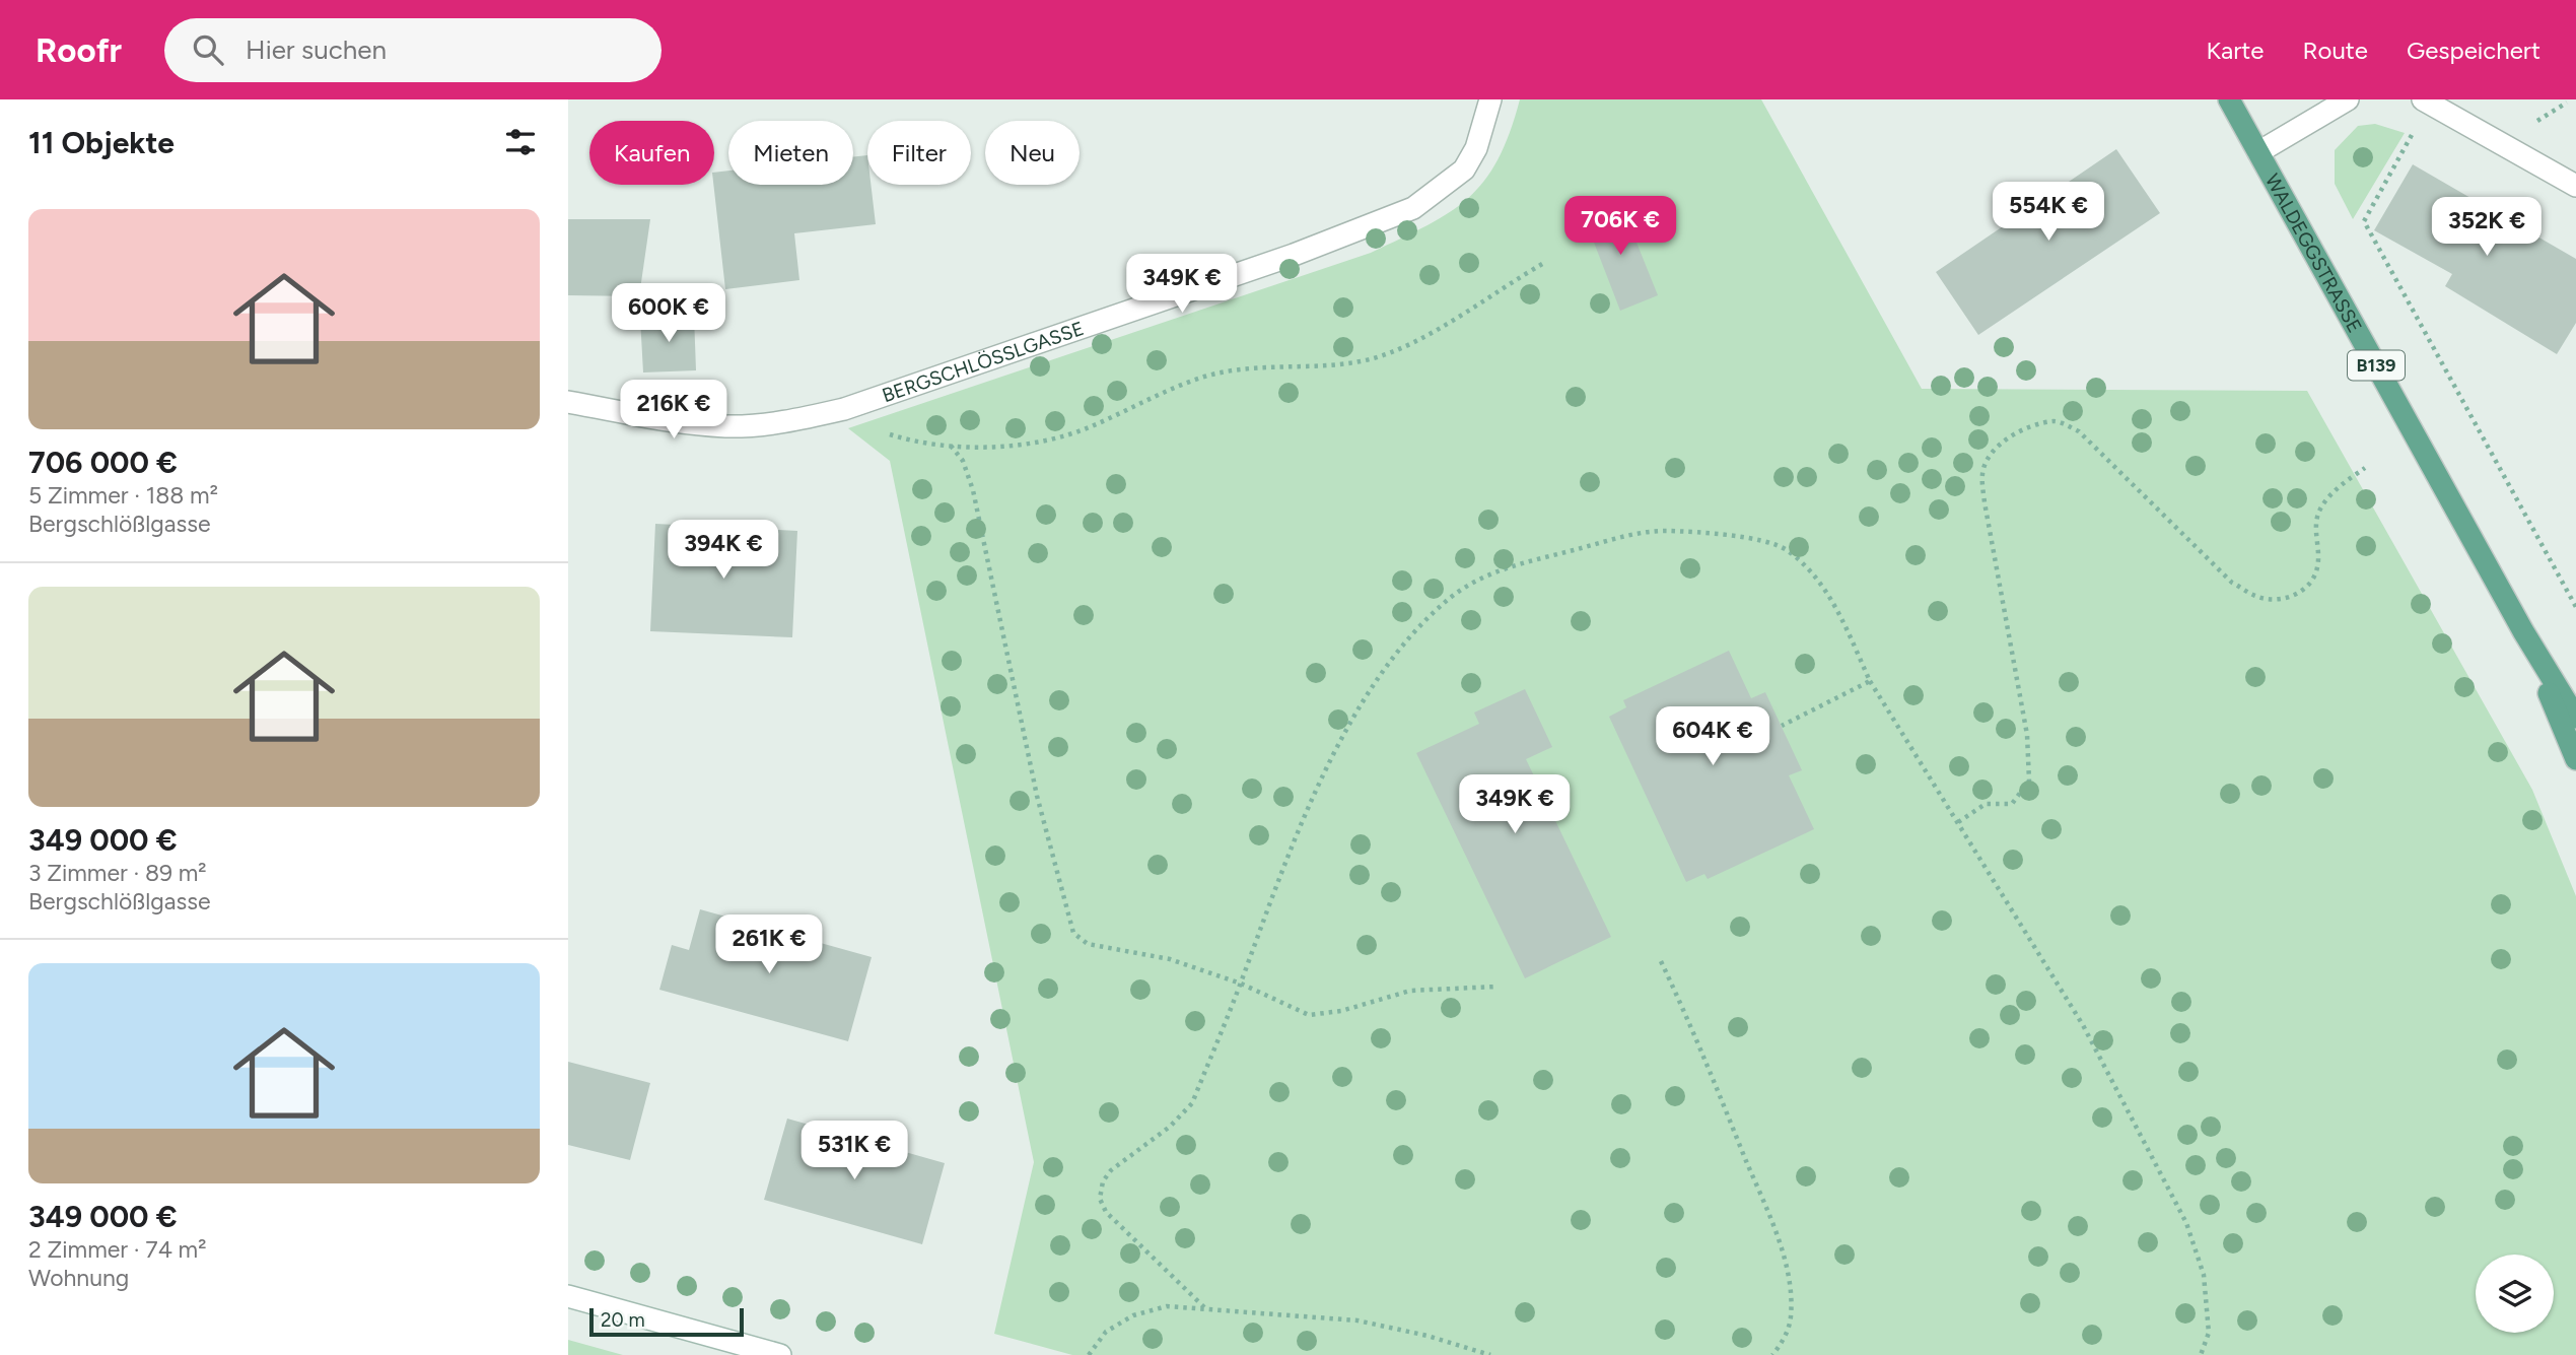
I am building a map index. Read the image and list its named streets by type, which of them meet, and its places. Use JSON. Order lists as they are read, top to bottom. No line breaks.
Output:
{"streets":{"main road":["WALDEGGSTRASSE","B139"],"street":["BERGSCHLÖSSLGASSE"]},"scale_bar":"20 m","page":{"header":"Roofr","search":"Hier suchen","nav":["Karte","Route","Gespeichert"],"heading":"11 Objekte","chip":["Kaufen","Mieten","Filter","Neu"],"price":["554K €","706K €","352K €","349K €","600K €","216K €","394K €","604K €","349K €","261K €","531K €"],"list":[{"name":"706 000 €","note":"5 Zimmer · 188 m² · Bergschlößlgasse"},{"name":"349 000 €","note":"3 Zimmer · 89 m² · Bergschlößlgasse"},{"name":"349 000 €","note":"2 Zimmer · 74 m² · Wohnung"}],"scale":"20 m"}}
